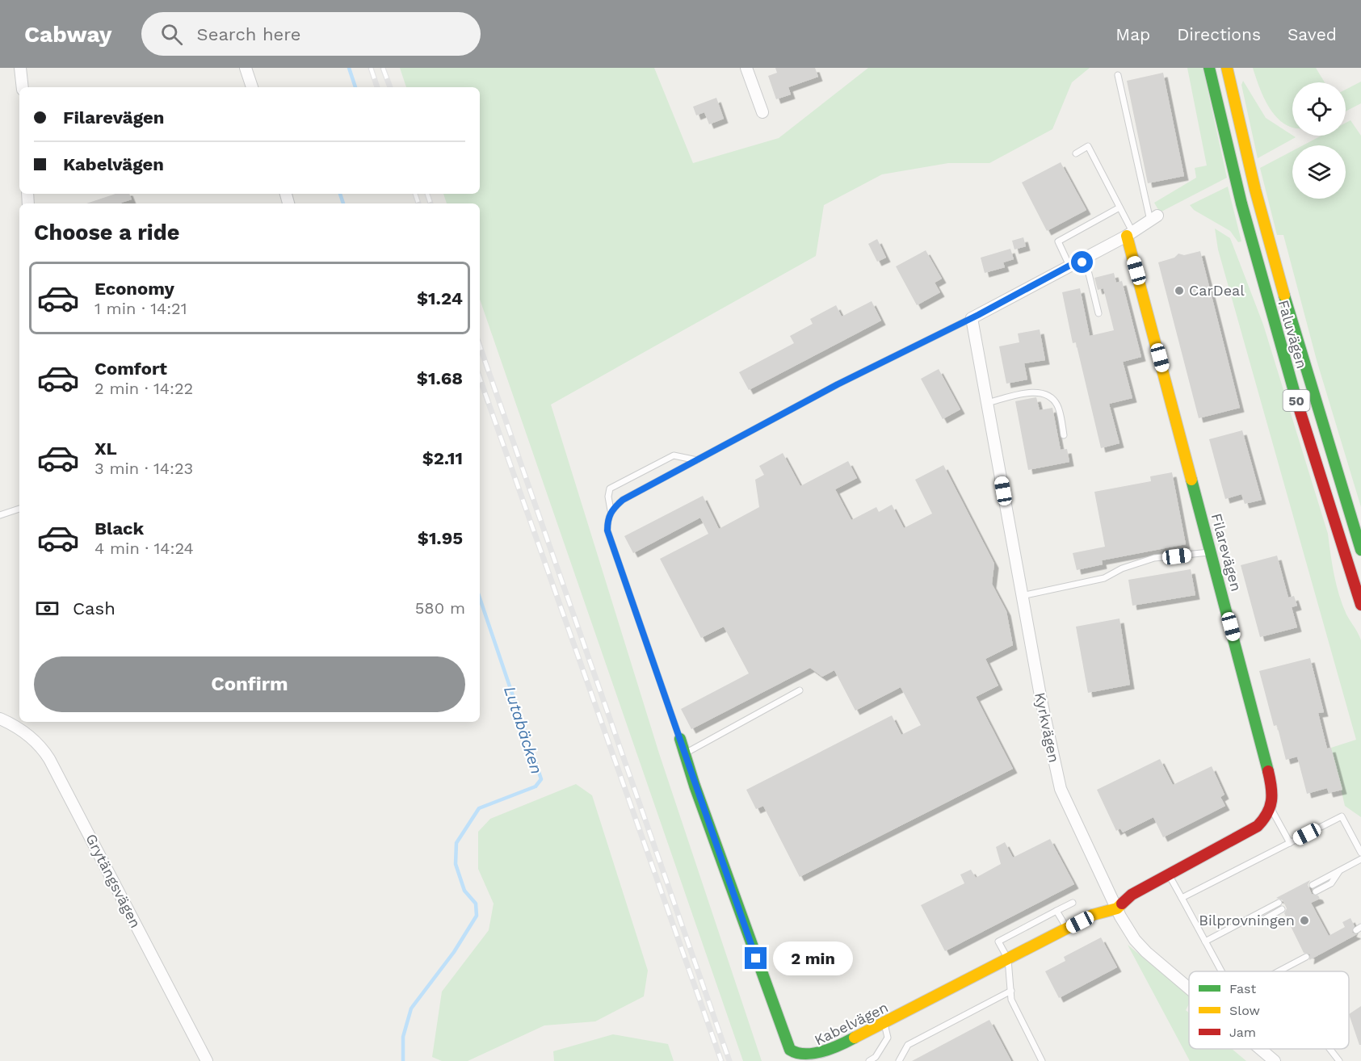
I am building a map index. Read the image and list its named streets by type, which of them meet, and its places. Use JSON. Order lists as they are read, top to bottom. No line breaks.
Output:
{"streets":{"main road":["Faluvägen","50","Filarevägen","Kabelvägen"],"street":["Kyrkvägen","Grytängsvägen"]},"crossings":[["Kyrkvägen","Kabelvägen"]],"water":["Lutabäcken"],"places":["CarDeal","Bilprovningen"],"legend":["Fast","Slow","Jam"],"page":{"header":"Cabway","search":"Search here","nav":["Map","Directions","Saved"],"banner":["Filarevägen","Kabelvägen"],"heading":"Choose a ride","list":[{"name":"Economy","note":"1 min · 14:21","value":"$1.24"},{"name":"Comfort","note":"2 min · 14:22","value":"$1.68"},{"name":"XL","note":"3 min · 14:23","value":"$2.11"},{"name":"Black","note":"4 min · 14:24","value":"$1.95"}],"pay":["Cash","580 m"],"buttons":"Confirm","bubble":"2 min"}}
